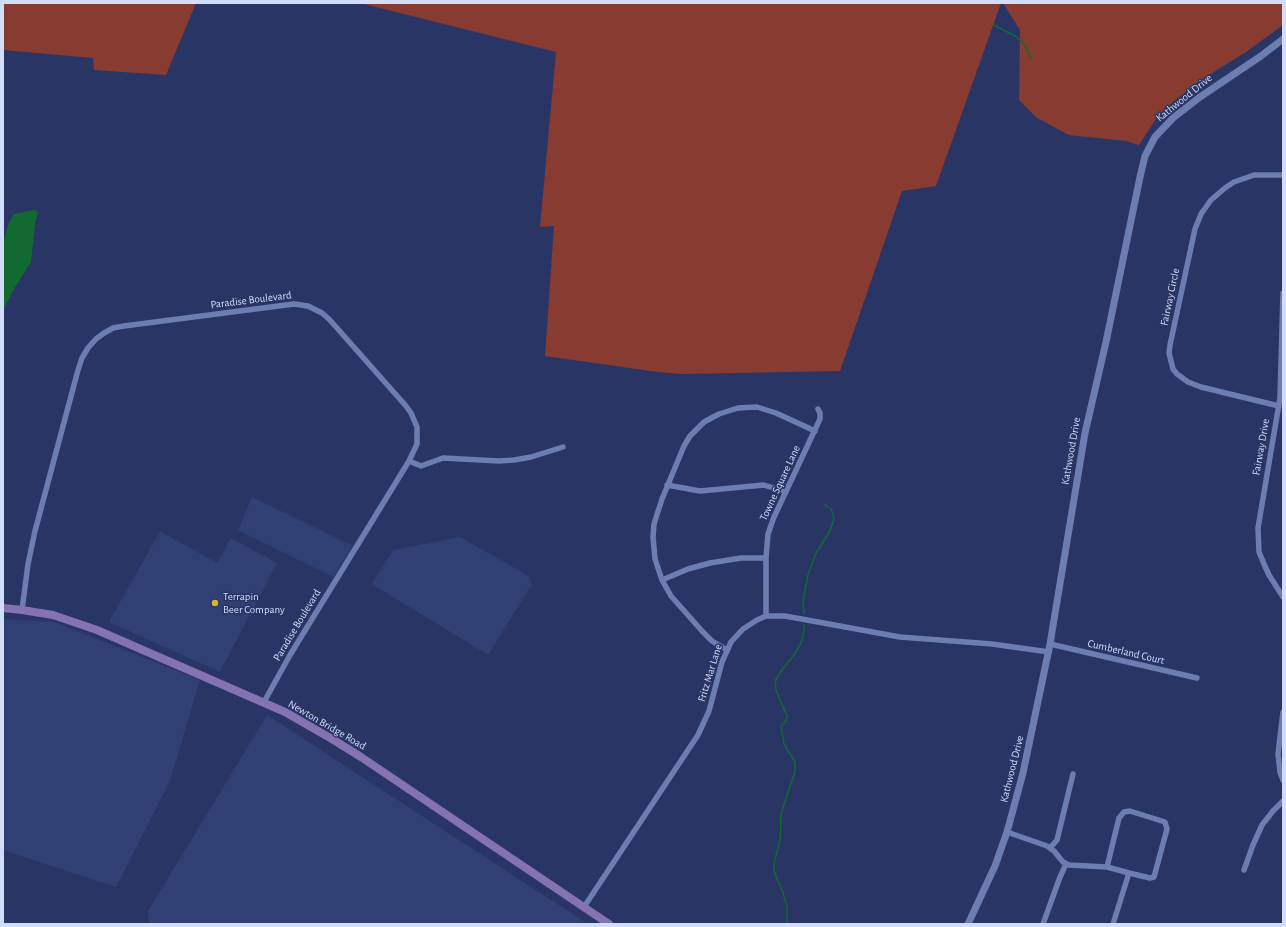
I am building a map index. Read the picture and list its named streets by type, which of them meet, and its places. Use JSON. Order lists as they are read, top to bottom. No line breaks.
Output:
{"streets":{"main road":["Newton Bridge Road"],"street":["Kathwood Drive","Fairway Circle","Paradise Boulevard","Fairway Drive","Towne Square Lane","Cumberland Court","Fritz Mar Lane"]},"crossings":[["Kathwood Drive","Cumberland Court"],["Kathwood Drive","Fritz Mar Lane"],["Fairway Circle","Fairway Drive"],["Paradise Boulevard","Newton Bridge Road"],["Towne Square Lane","Fritz Mar Lane"],["Cumberland Court","Fritz Mar Lane"],["Fritz Mar Lane","Newton Bridge Road"]],"places":["Terrapin Beer Company"]}
